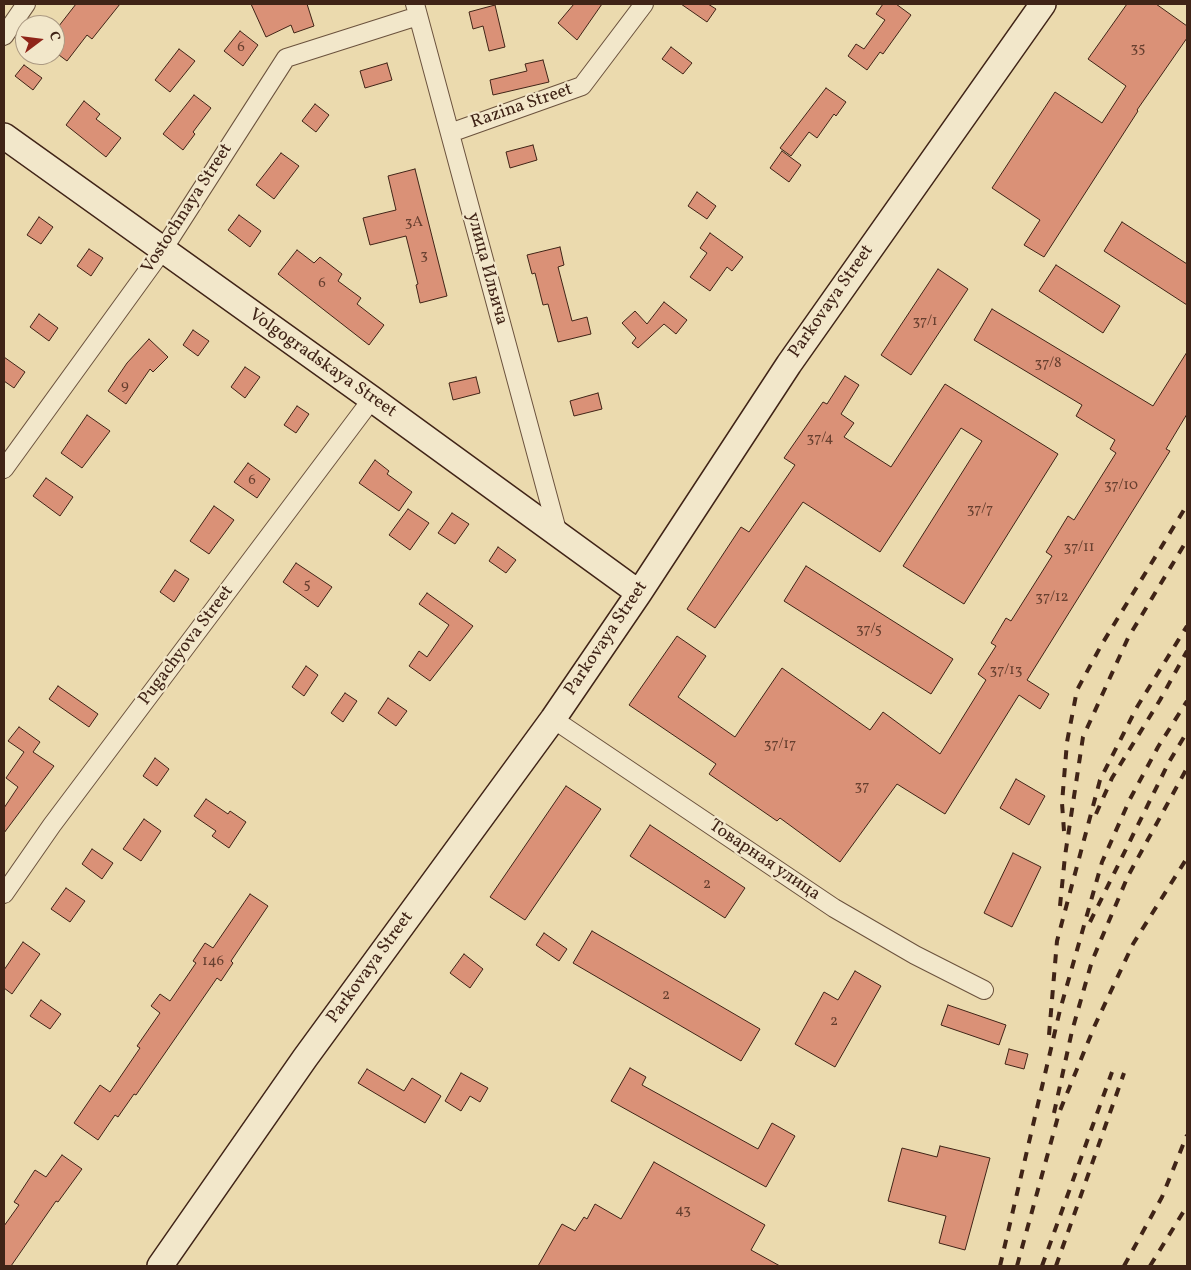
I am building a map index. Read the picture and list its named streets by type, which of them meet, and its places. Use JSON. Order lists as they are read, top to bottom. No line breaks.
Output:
{"streets":{"main road":["Parkovaya Street","Volgogradskaya Street"],"street":["Razina Street","Vostochnaya Street","улица Ильича","Pugachyova Street","Товарная улица"]},"crossings":[["Razina Street","улица Ильича"],["Vostochnaya Street","улица Ильича"],["Vostochnaya Street","Volgogradskaya Street"],["улица Ильича","Volgogradskaya Street"],["Parkovaya Street","Volgogradskaya Street"],["Parkovaya Street","Товарная улица"],["Volgogradskaya Street","Pugachyova Street"]],"house_numbers":["6","35","3А","3","6","37/1","37/8","9","37/4","6","37/10","37/7","37/11","5","37/12","37/5","37/13","37/17","37","2","146","2","2","43"],"north":"right"}
